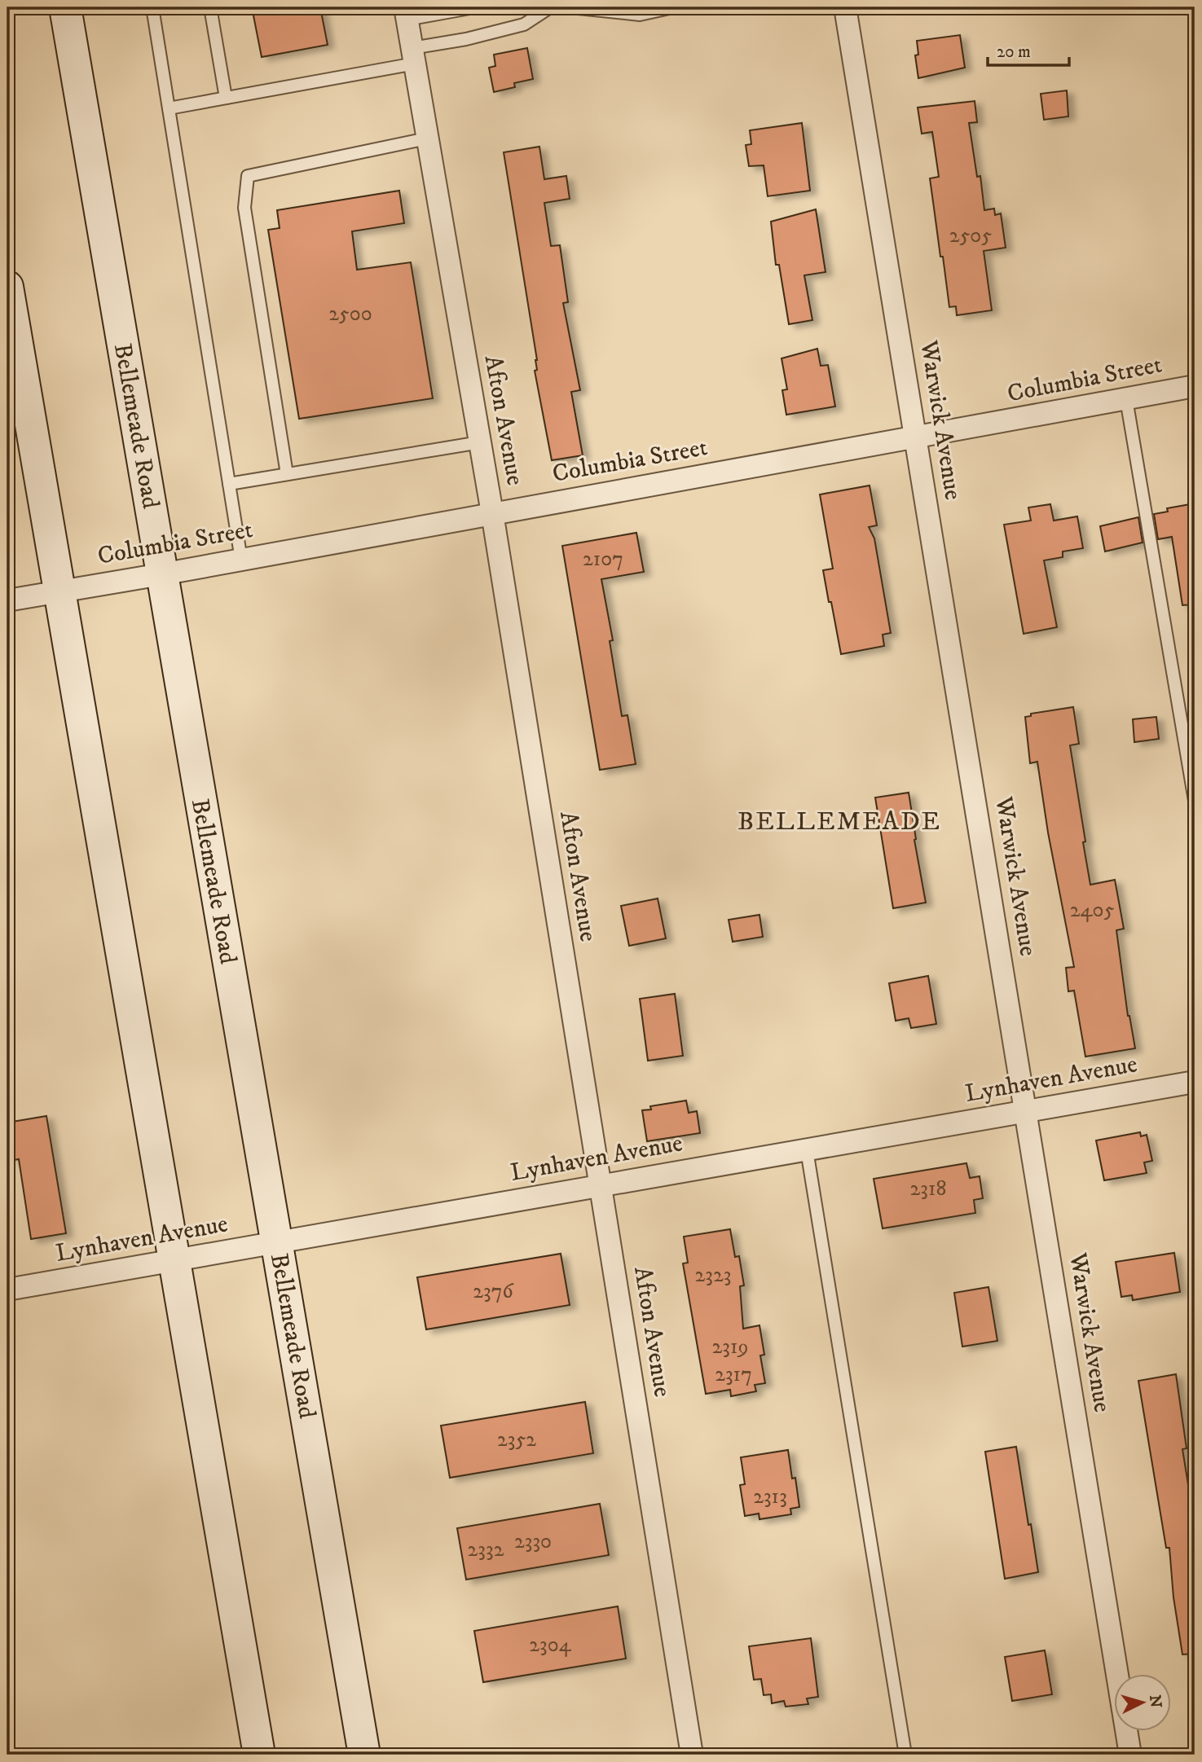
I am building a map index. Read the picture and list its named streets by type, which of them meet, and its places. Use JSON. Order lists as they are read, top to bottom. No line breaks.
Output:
{"streets":{"main road":["Bellemeade Road"],"street":["Columbia Street","Afton Avenue","Warwick Avenue","Lynhaven Avenue"]},"crossings":[["Columbia Street","Afton Avenue"],["Columbia Street","Warwick Avenue"],["Columbia Street","Bellemeade Road"],["Afton Avenue","Lynhaven Avenue"],["Warwick Avenue","Lynhaven Avenue"],["Bellemeade Road","Lynhaven Avenue"]],"districts":["BELLEMEADE"],"house_numbers":["2505","2500","2107","2405","2318","2323","2376","2319","2317","2352","2313","2330","2332","2304"],"scale_bar":"20 m","north":"right"}
